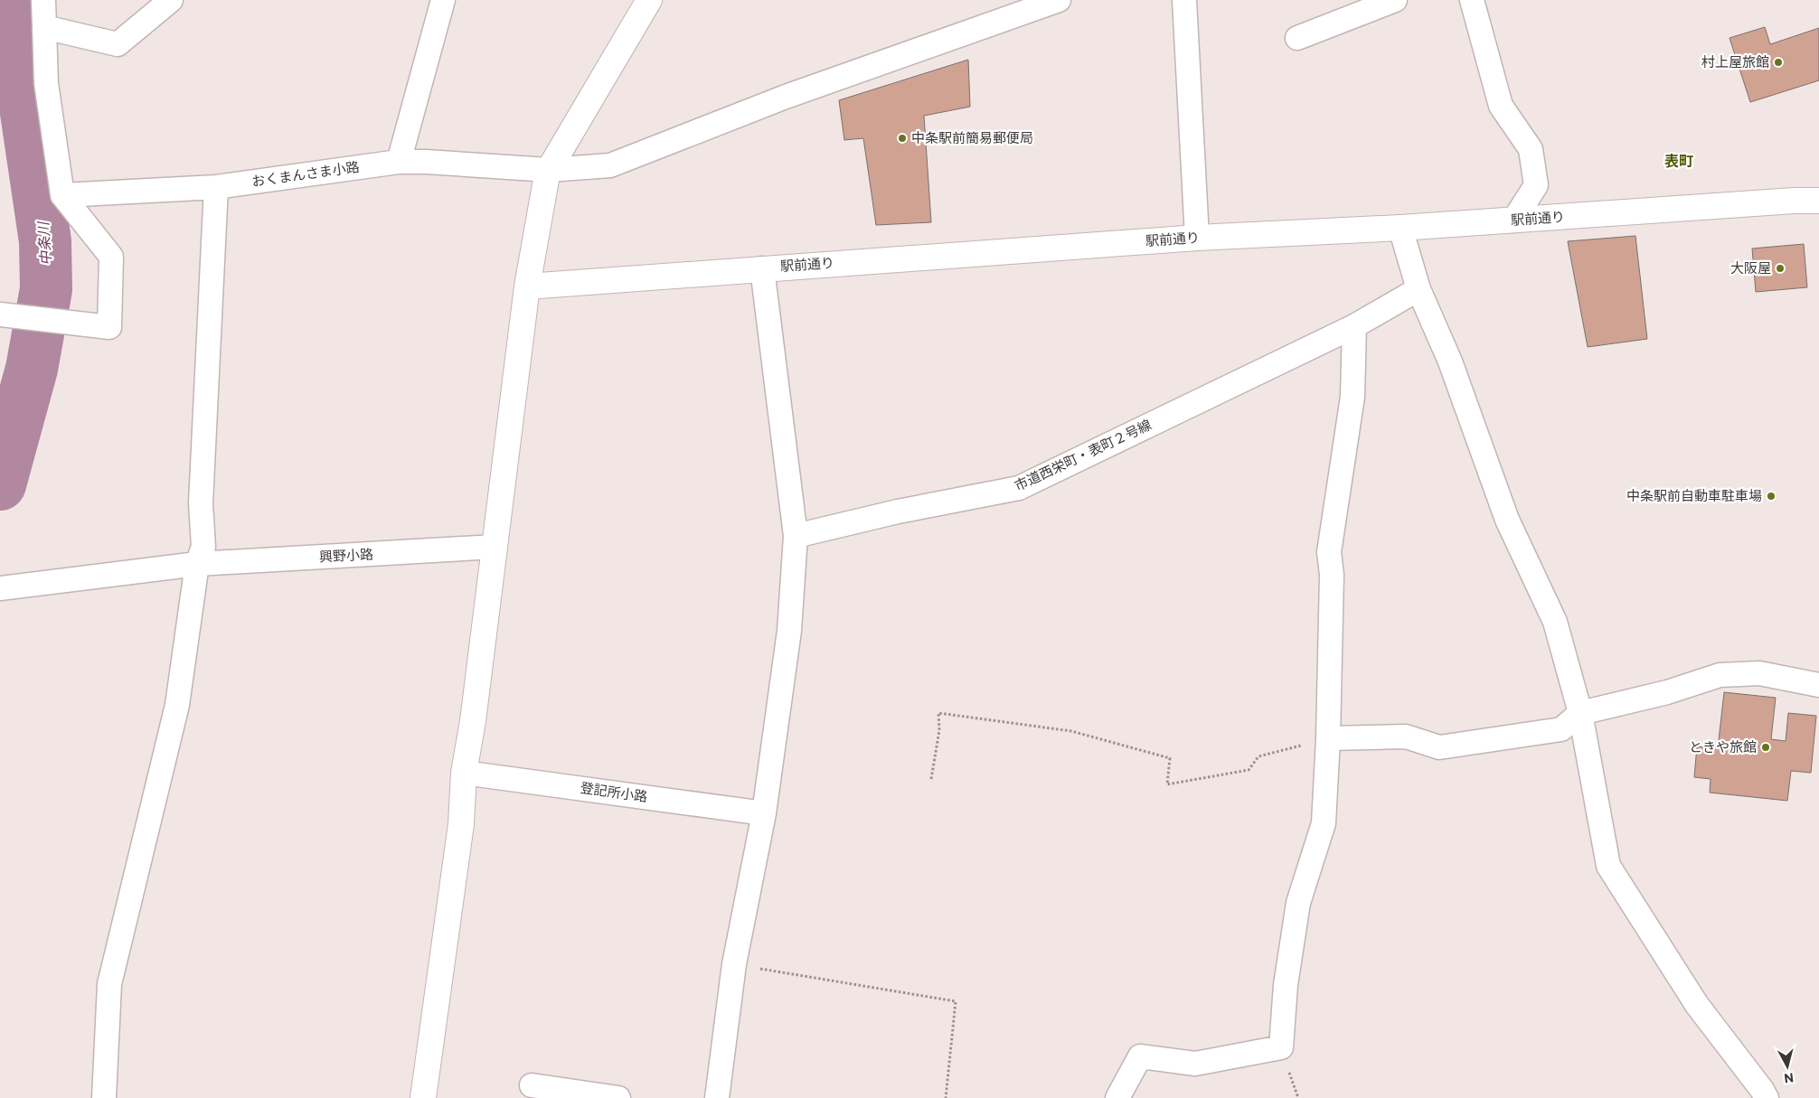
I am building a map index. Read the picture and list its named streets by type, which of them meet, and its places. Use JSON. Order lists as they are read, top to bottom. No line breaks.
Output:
{"streets":{"street":["おくまんさま小路","駅前通り","市道西栄町・表町２号線","興野小路","登記所小路"]},"districts":["表町"],"water":["中条川"],"places":["村上屋旅館","中条駅前簡易郵便局","大阪屋","中条駅前自動車駐車場","ときや旅館"],"north":"bottom"}
